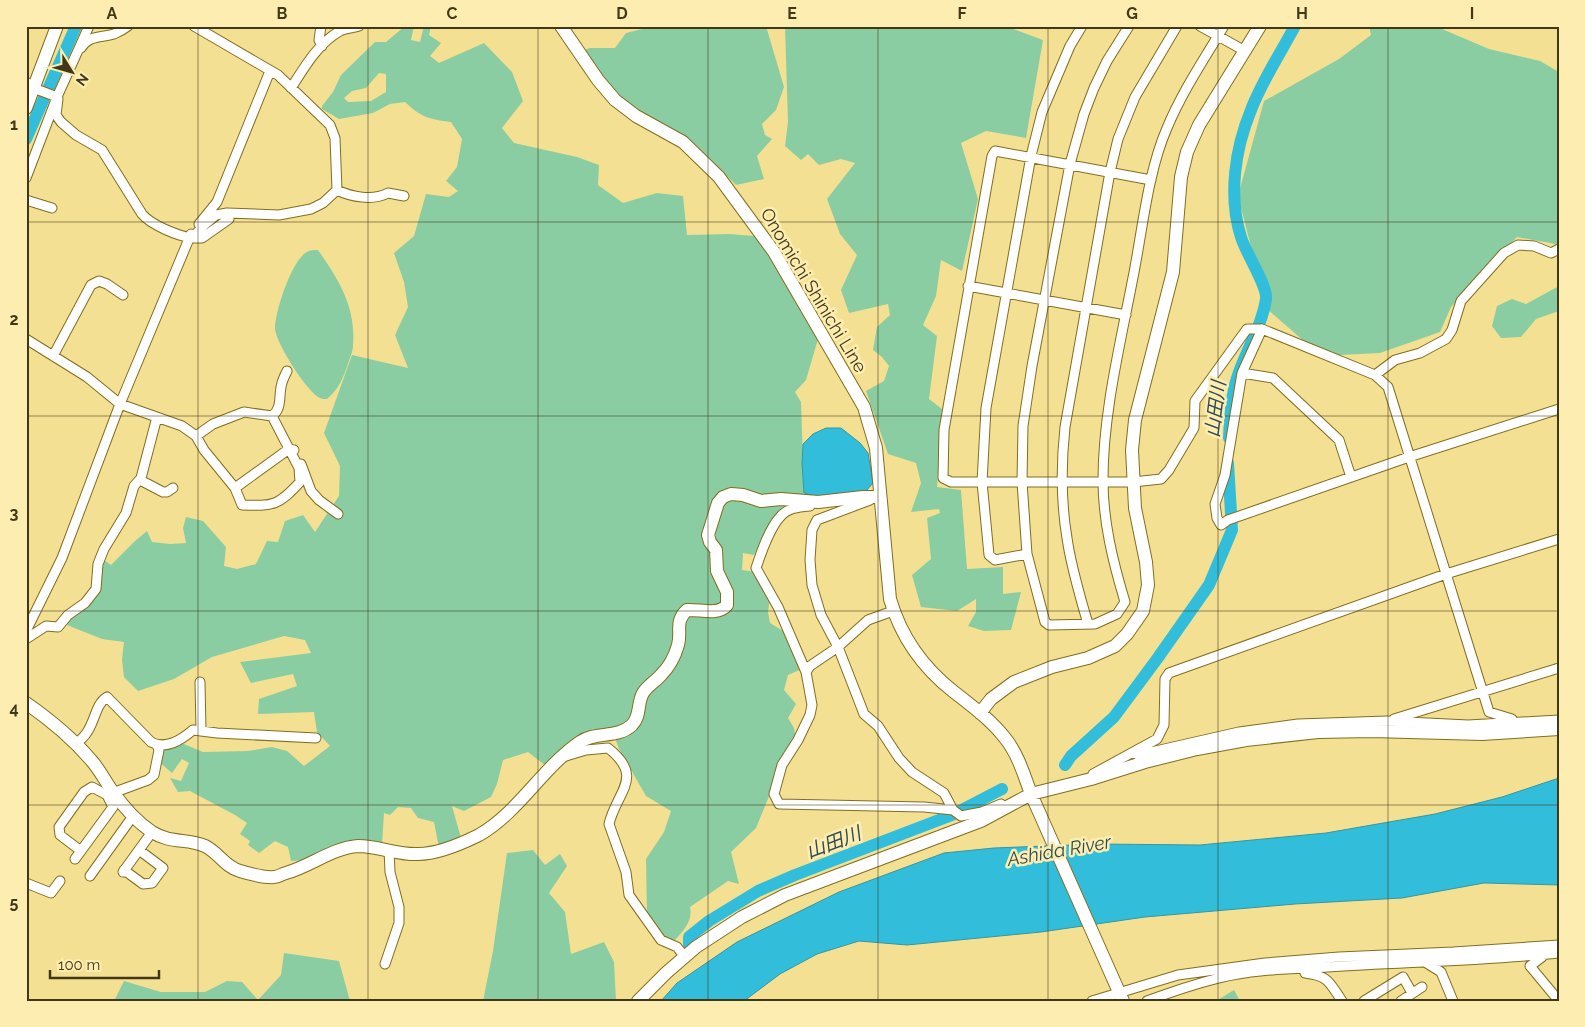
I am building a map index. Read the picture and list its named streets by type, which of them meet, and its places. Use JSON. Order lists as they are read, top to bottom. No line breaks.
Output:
{"streets":{"main road":["Onomichi Shinichi Line"]},"water":["山田川","Ashida River"],"scale_bar":"100 m","north":"bottom right","grid":{"columns":["A","B","C","D","E","F","G","H","I"],"rows":["1","2","3","4","5"]}}
